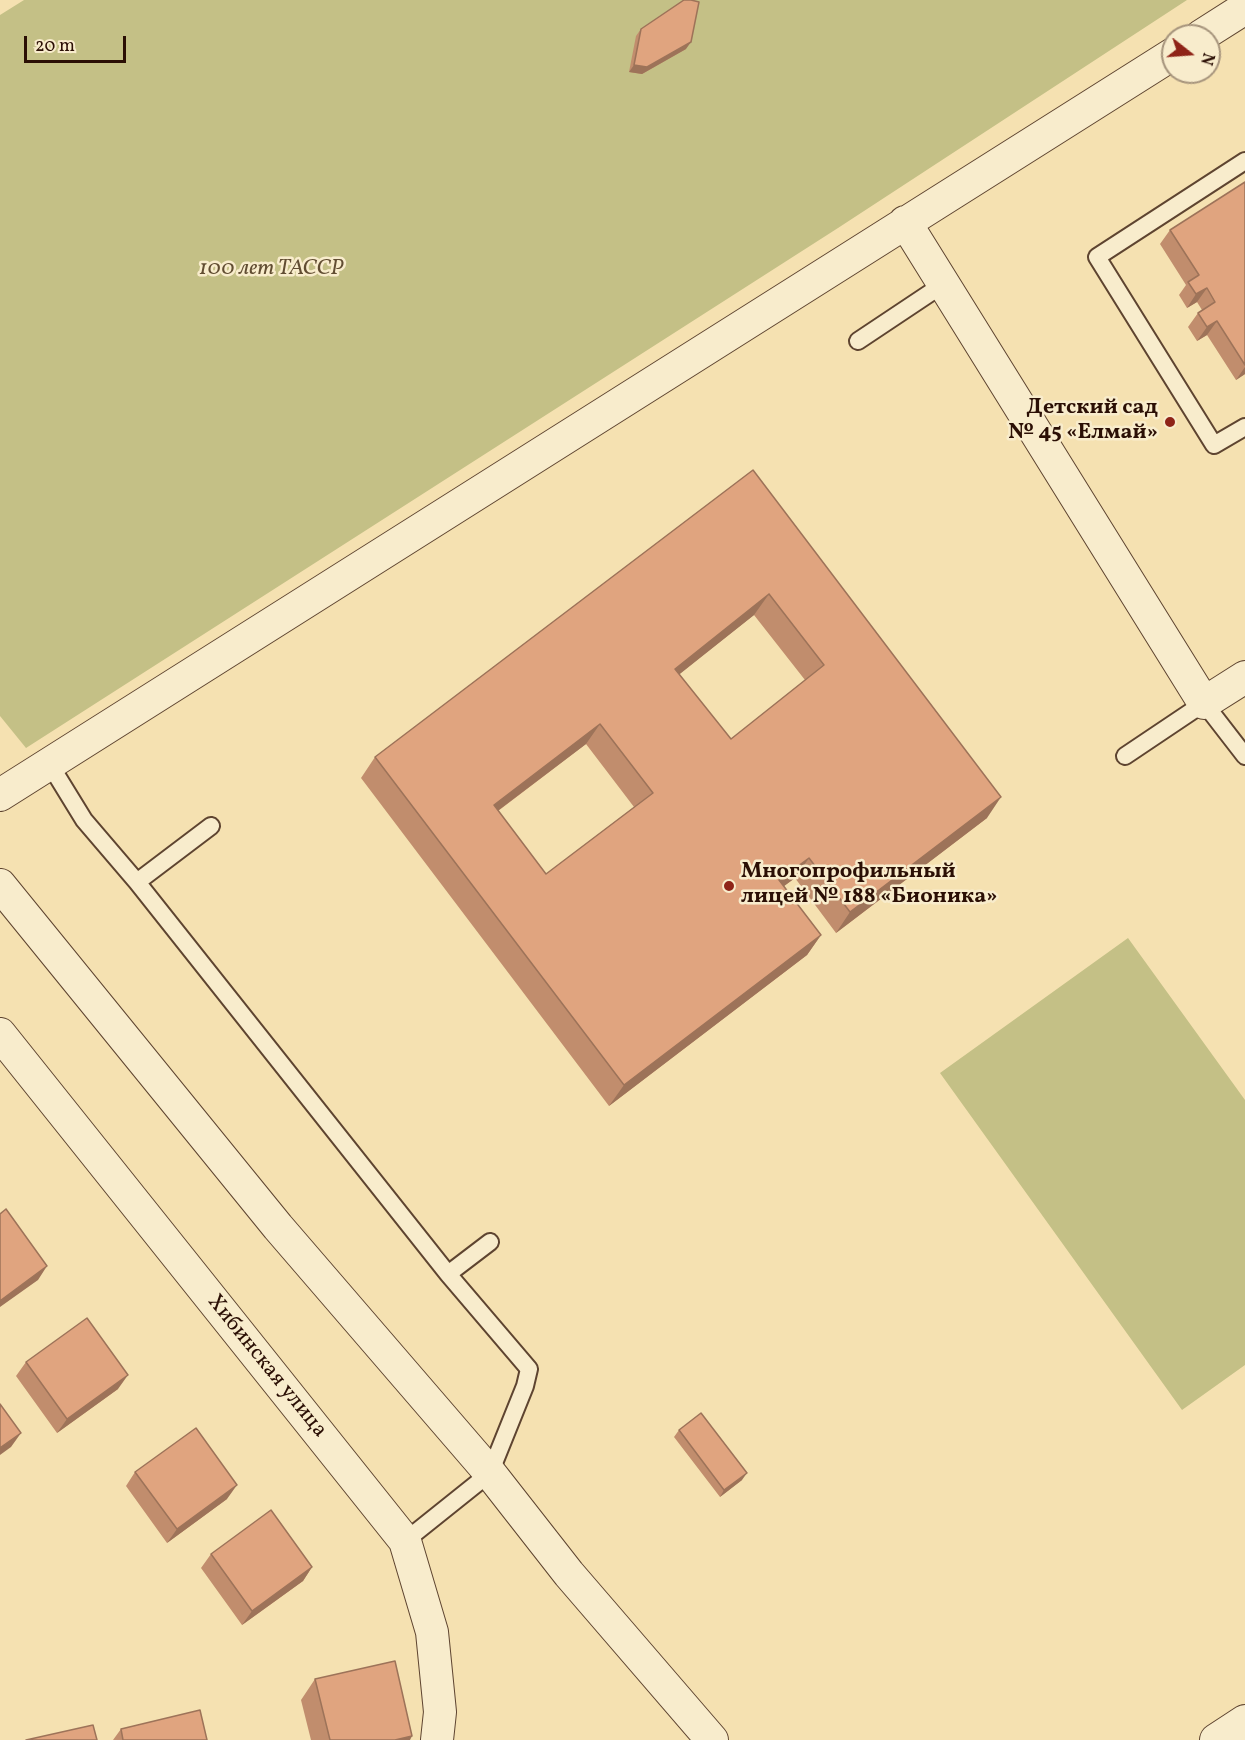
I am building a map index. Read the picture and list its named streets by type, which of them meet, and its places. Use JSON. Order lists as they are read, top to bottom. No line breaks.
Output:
{"streets":{"street":["Хибинская улица"]},"parks":["100 лет ТАССР"],"places":["Детский сад № 45 «Елмай»","Многопрофильный лицей № 188 «Бионика»"],"scale_bar":"20 m","north":"right"}
